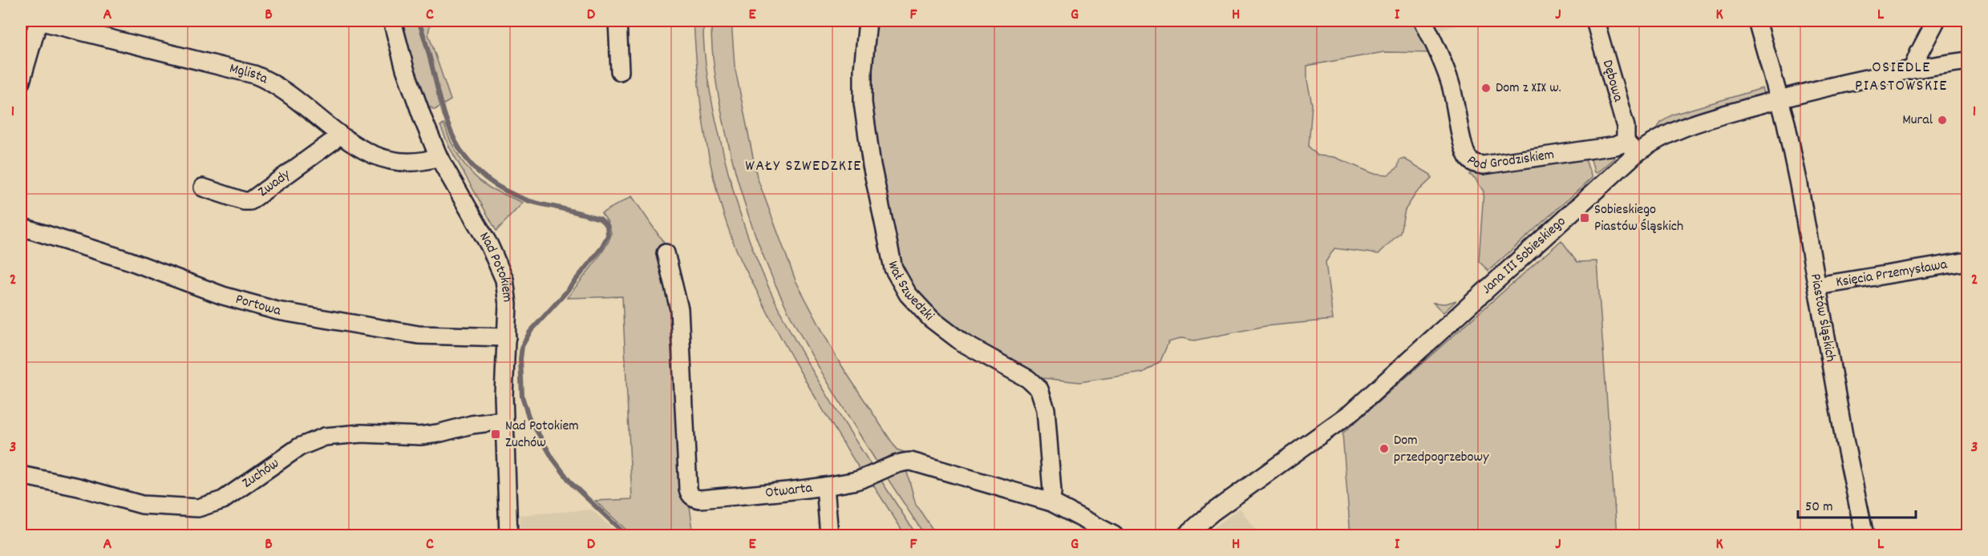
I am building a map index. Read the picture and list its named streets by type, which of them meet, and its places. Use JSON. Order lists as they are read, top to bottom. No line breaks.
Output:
{"streets":{"street":["Mglista","Dębowa","Pod Grodziskiem","Zwady","Jana III Sobieskiego","Nad Potokiem","Księcia Przemysława","Wał Szwedzki","Portowa","Piastów Śląskich","Zuchów","Otwarta"]},"crossings":[["Mglista","Zwady"],["Mglista","Nad Potokiem"],["Dębowa","Pod Grodziskiem"],["Dębowa","Jana III Sobieskiego"],["Pod Grodziskiem","Jana III Sobieskiego"],["Jana III Sobieskiego","Piastów Śląskich"],["Nad Potokiem","Portowa"],["Nad Potokiem","Zuchów"],["Księcia Przemysława","Piastów Śląskich"],["Wał Szwedzki","Otwarta"]],"districts":["OSIEDLE PIASTOWSKIE","WAŁY SZWEDZKIE"],"places":{"other":["Dom z XIX w.","Mural","Dom przedpogrzebowy"],"transit":["Sobieskiego Piastów Śląskich","Nad Potokiem Zuchów"]},"scale_bar":"50 m","grid":{"columns":["A","B","C","D","E","F","G","H","I","J","K","L"],"rows":["1","2","3"]}}
